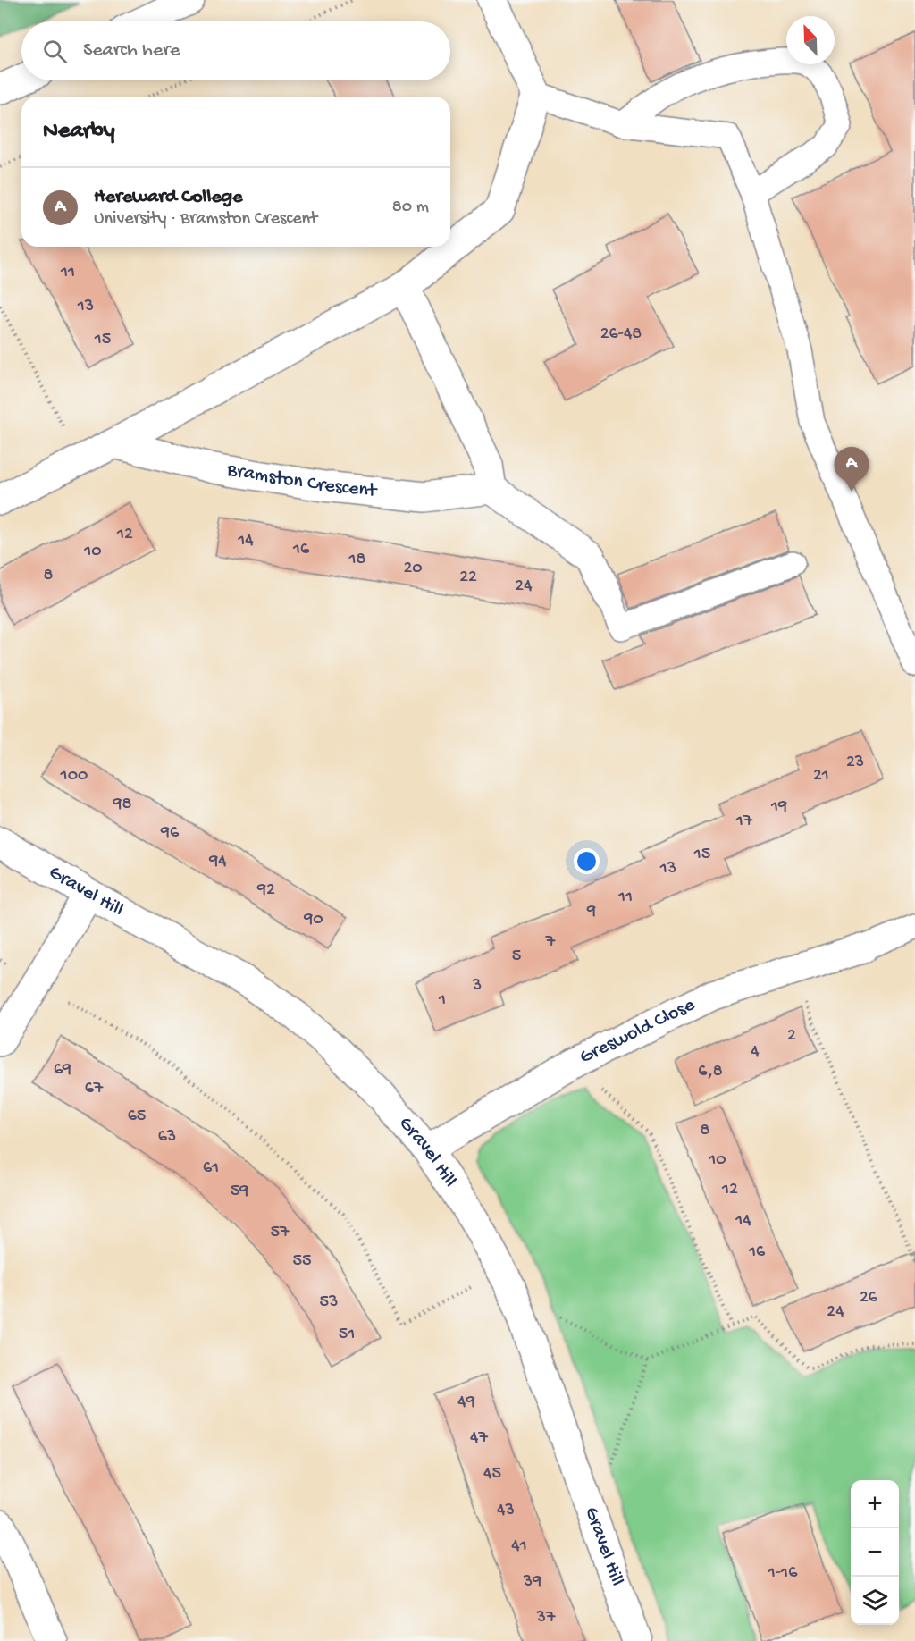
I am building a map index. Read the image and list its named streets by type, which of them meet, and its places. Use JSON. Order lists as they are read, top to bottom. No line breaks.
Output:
{"streets":{"street":["Bramston Crescent","Gravel Hill","Greswold Close"]},"crossings":[["Gravel Hill","Greswold Close"]],"house_numbers":["11","13","26-48","15","12","14","16","10","18","20","8","22","24","23","100","21","98","19","17","96","15","94","13","92","11","9","90","7","5","3","1","2","4","69","6,8","67","65","8","63","10","61","12","59","14","57","16","55","26","53","24","51","49","47","45","43","41","1-16","39","37"],"north":"top left","page":{"search":"Search here","heading":"Nearby","list":[{"mark":"A","name":"Hereward College","note":"University · Bramston Crescent","value":"80 m"}],"pins":"A","map_buttons":["+","−"]}}
